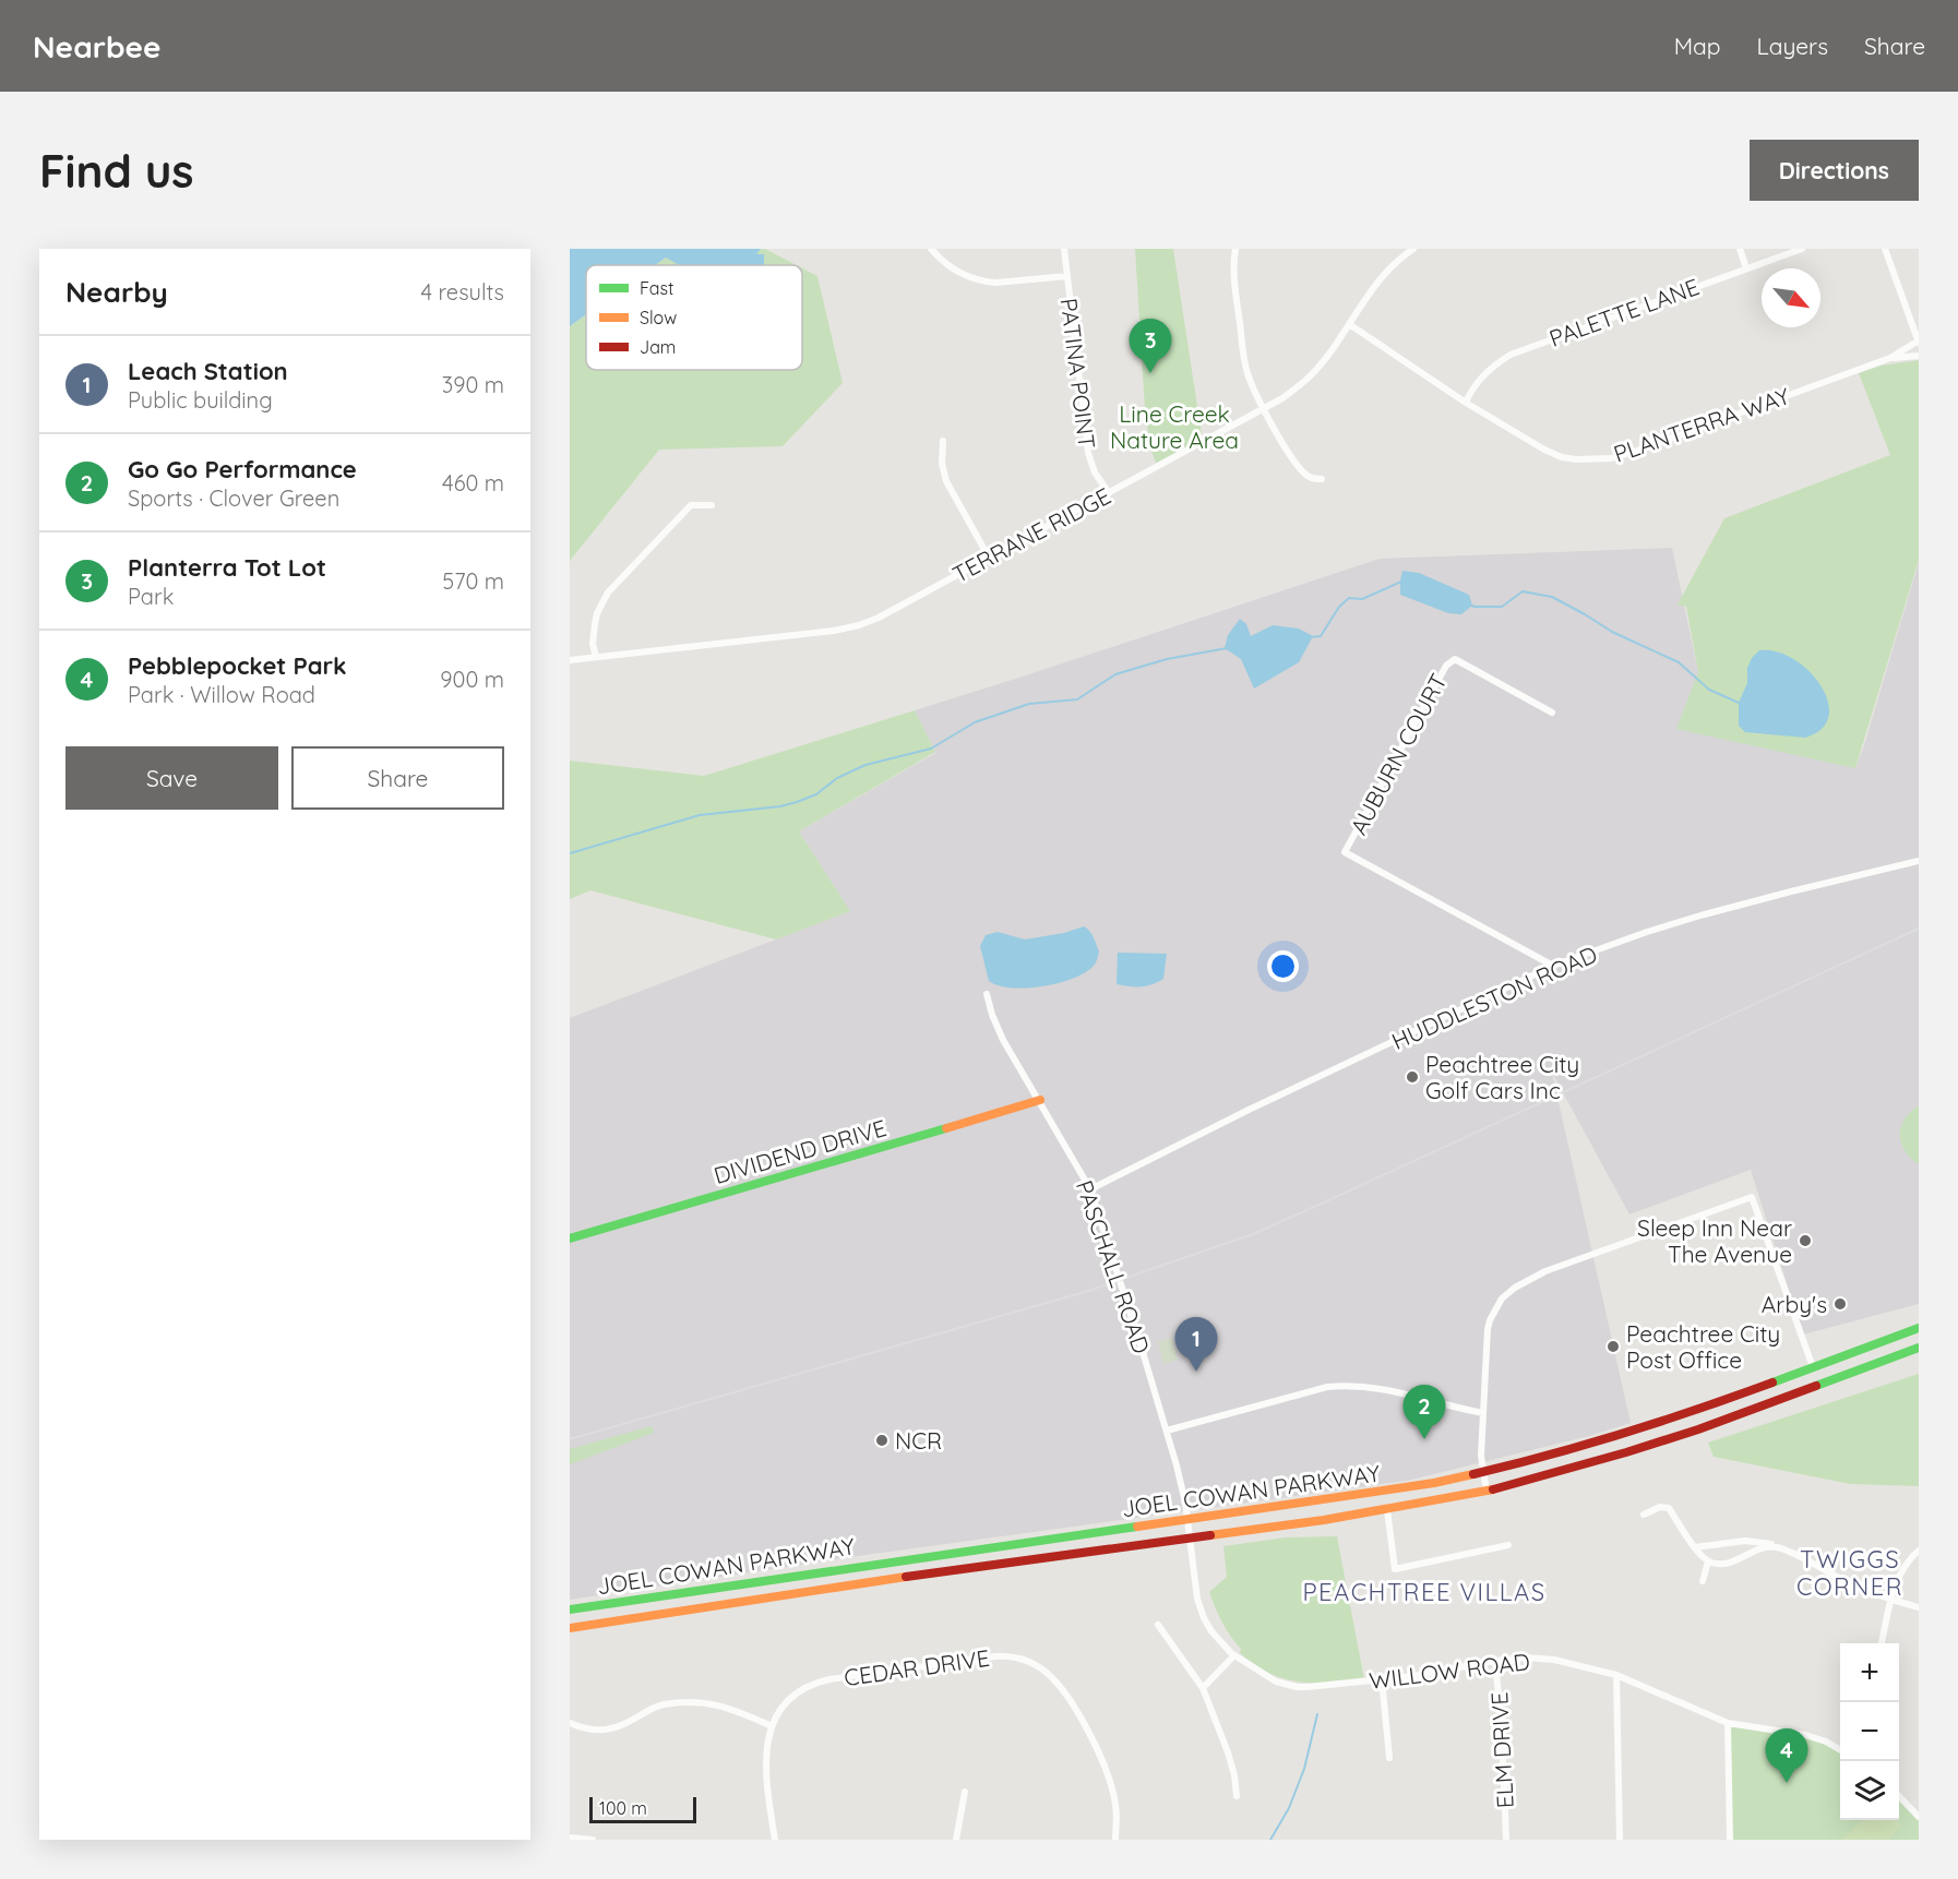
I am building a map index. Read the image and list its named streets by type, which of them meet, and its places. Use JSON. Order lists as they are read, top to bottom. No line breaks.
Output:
{"streets":{"main road":["DIVIDEND DRIVE","JOEL COWAN PARKWAY"],"street":["PALETTE LANE","PATINA POINT","PLANTERRA WAY","TERRANE RIDGE","AUBURN COURT","HUDDLESTON ROAD","PASCHALL ROAD","CEDAR DRIVE","WILLOW ROAD","ELM DRIVE"]},"crossings":[["PALETTE LANE","PLANTERRA WAY"],["PATINA POINT","TERRANE RIDGE"],["PLANTERRA WAY","TERRANE RIDGE"],["AUBURN COURT","HUDDLESTON ROAD"],["HUDDLESTON ROAD","PASCHALL ROAD"],["DIVIDEND DRIVE","PASCHALL ROAD"],["PASCHALL ROAD","JOEL COWAN PARKWAY"],["PASCHALL ROAD","WILLOW ROAD"],["JOEL COWAN PARKWAY","WILLOW ROAD"],["WILLOW ROAD","ELM DRIVE"]],"districts":["TWIGGS CORNER","PEACHTREE VILLAS"],"parks":["Line Creek Nature Area"],"places":["Peachtree City Golf Cars Inc","Sleep Inn Near The Avenue","Arby's","Peachtree City Post Office","NCR"],"legend":["Fast","Slow","Jam"],"scale_bar":"100 m","north":"bottom right","page":{"header":"Nearbee","nav":["Map","Layers","Share"],"buttons":["Directions",["Save","Share"]],"title":"Find us","heading":["Nearby","4 results"],"pins":["3","1","2","4"],"list":[{"mark":"1","name":"Leach Station","note":"Public building","value":"390 m"},{"mark":"2","name":"Go Go Performance","note":"Sports · Clover Green","value":"460 m"},{"mark":"3","name":"Planterra Tot Lot","note":"Park","value":"570 m"},{"mark":"4","name":"Pebblepocket Park","note":"Park · Willow Road","value":"900 m"}],"map_buttons":["+","−"],"scale":"100 m"}}
